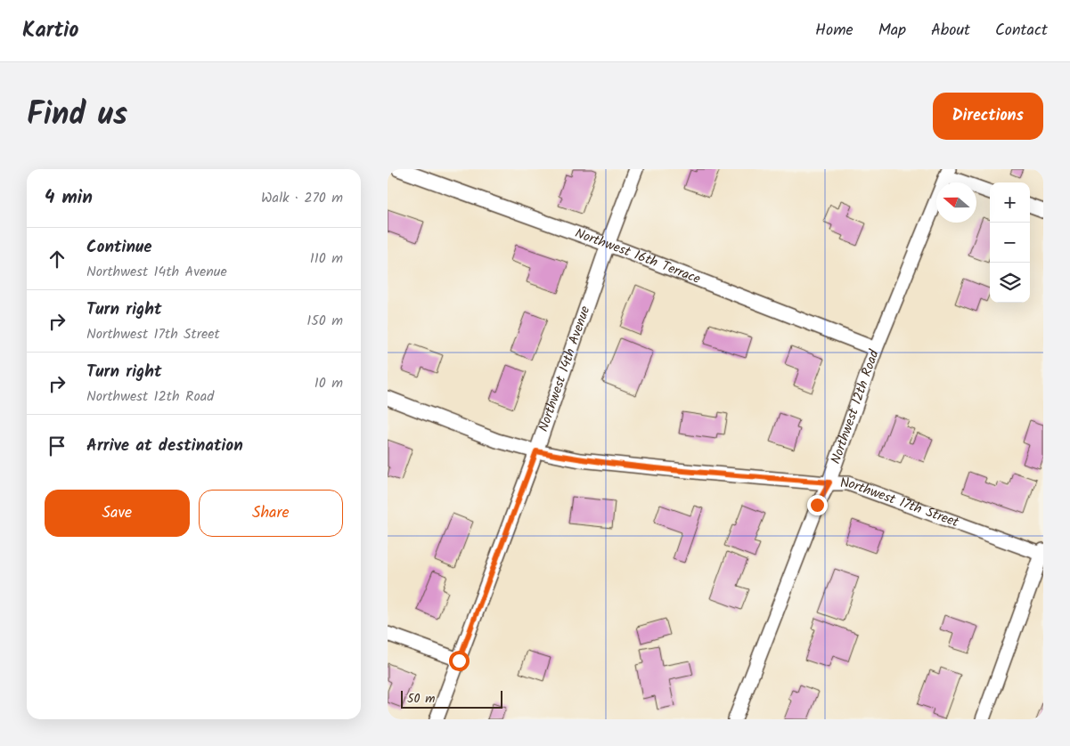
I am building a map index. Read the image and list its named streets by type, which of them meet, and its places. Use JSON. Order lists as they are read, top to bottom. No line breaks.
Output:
{"streets":{"street":["Northwest 16th Terrace","Northwest 14th Avenue","Northwest 12th Road","Northwest 17th Street"]},"crossings":[["Northwest 16th Terrace","Northwest 14th Avenue"],["Northwest 16th Terrace","Northwest 12th Road"],["Northwest 14th Avenue","Northwest 17th Street"],["Northwest 12th Road","Northwest 17th Street"]],"scale_bar":"50 m","north":"left","page":{"header":"Kartio","nav":["Home","Map","About","Contact"],"title":"Find us","buttons":["Directions",["Save","Share"]],"heading":["4 min","Walk · 270 m"],"map_buttons":["+","−"],"list":[["Continue","Northwest 14th Avenue","110 m"],["Turn right","Northwest 17th Street","150 m"],["Turn right","Northwest 12th Road","10 m"],"Arrive at destination"],"scale":"50 m"}}
